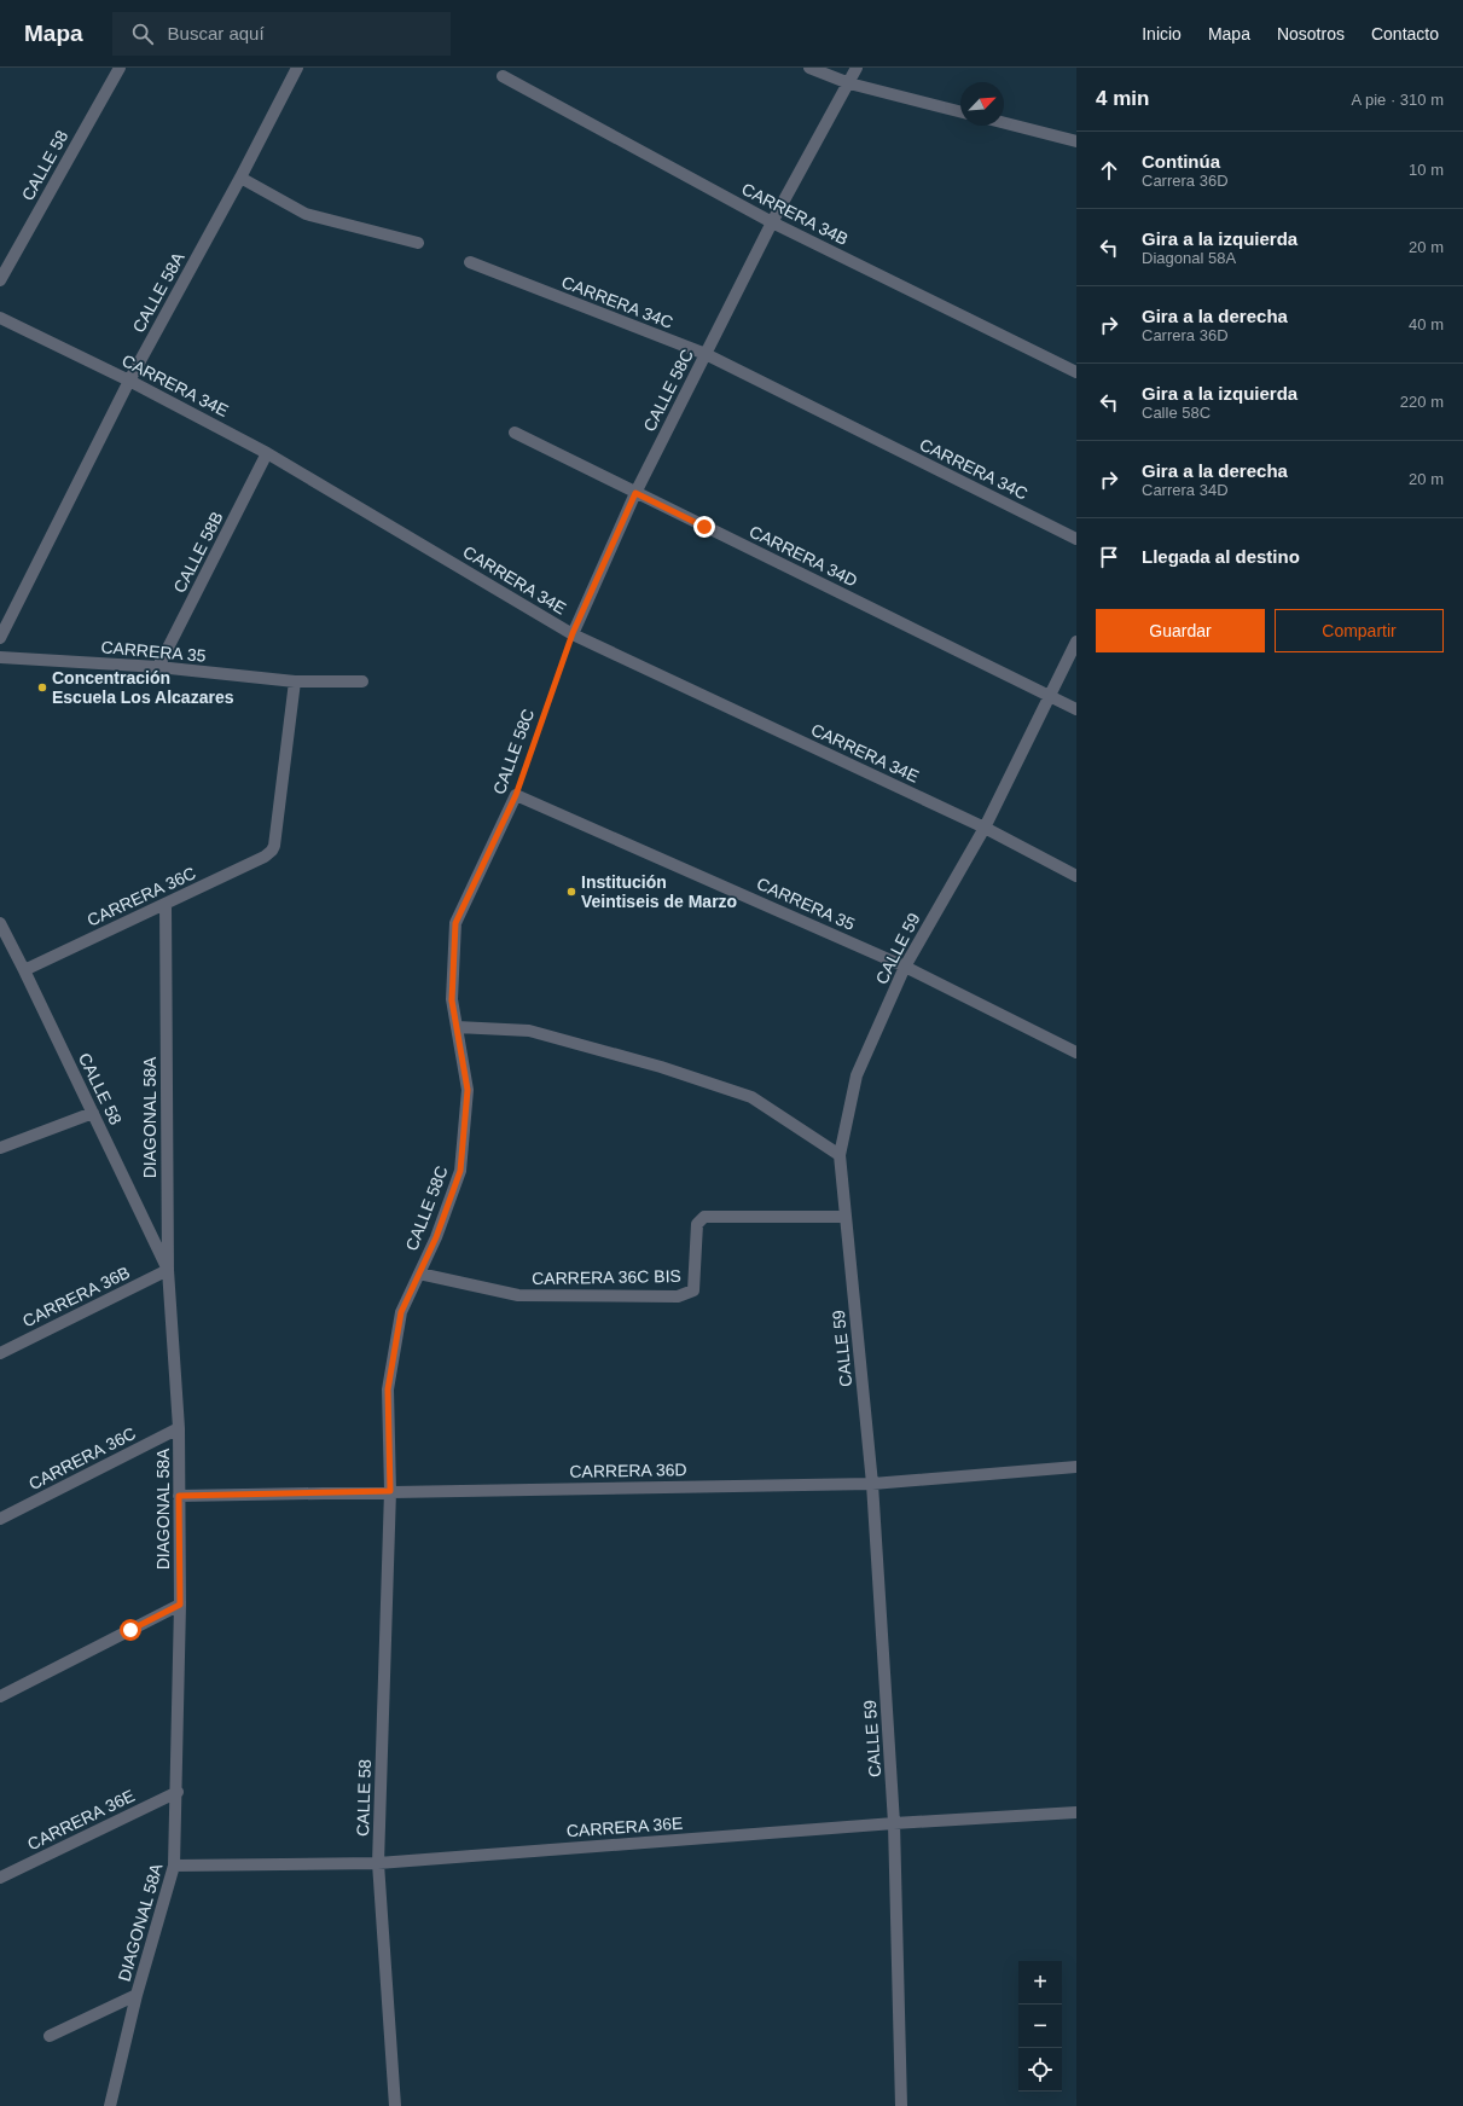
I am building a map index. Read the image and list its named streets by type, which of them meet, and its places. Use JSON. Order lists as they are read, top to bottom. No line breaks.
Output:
{"streets":{"street":["CALLE 58","CARRERA 34B","CALLE 58A","CARRERA 34C","CARRERA 34E","CALLE 58C","CALLE 58B","CARRERA 34D","CARRERA 35","CARRERA 36C","CALLE 59","DIAGONAL 58A","CARRERA 36C BIS","CARRERA 36B","CARRERA 36D","CARRERA 36E"]},"crossings":[["CALLE 58","CALLE 58C"],["CALLE 58","CARRERA 36C"],["CALLE 58","DIAGONAL 58A"],["CALLE 58","CARRERA 36B"],["CALLE 58","CARRERA 36D"],["CALLE 58","CARRERA 36E"],["CARRERA 34B","CALLE 58C"],["CALLE 58A","CARRERA 34E"],["CARRERA 34C","CALLE 58C"],["CARRERA 34E","CALLE 58C"],["CARRERA 34E","CALLE 58B"],["CARRERA 34E","CALLE 59"],["CALLE 58C","CARRERA 34D"],["CALLE 58C","CARRERA 35"],["CALLE 58C","CARRERA 36C BIS"],["CALLE 58C","CARRERA 36D"],["CALLE 58B","CARRERA 35"],["CARRERA 34D","CALLE 59"],["CARRERA 35","CARRERA 36C"],["CARRERA 35","CALLE 59"],["CARRERA 36C","DIAGONAL 58A"],["CALLE 59","CARRERA 36C BIS"],["CALLE 59","CARRERA 36D"],["CALLE 59","CARRERA 36E"],["DIAGONAL 58A","CARRERA 36B"],["DIAGONAL 58A","CARRERA 36D"],["DIAGONAL 58A","CARRERA 36E"]],"places":["Concentración Escuela Los Alcazares","Institución Veintiseis de Marzo"],"north":"top right","page":{"header":"Mapa","search":"Buscar aquí","nav":["Inicio","Mapa","Nosotros","Contacto"],"heading":["4 min","A pie · 310 m"],"list":[["Continúa","Carrera 36D","10 m"],["Gira a la izquierda","Diagonal 58A","20 m"],["Gira a la derecha","Carrera 36D","40 m"],["Gira a la izquierda","Calle 58C","220 m"],["Gira a la derecha","Carrera 34D","20 m"],"Llegada al destino"],"buttons":["Guardar","Compartir"],"map_buttons":["+","−"]}}
